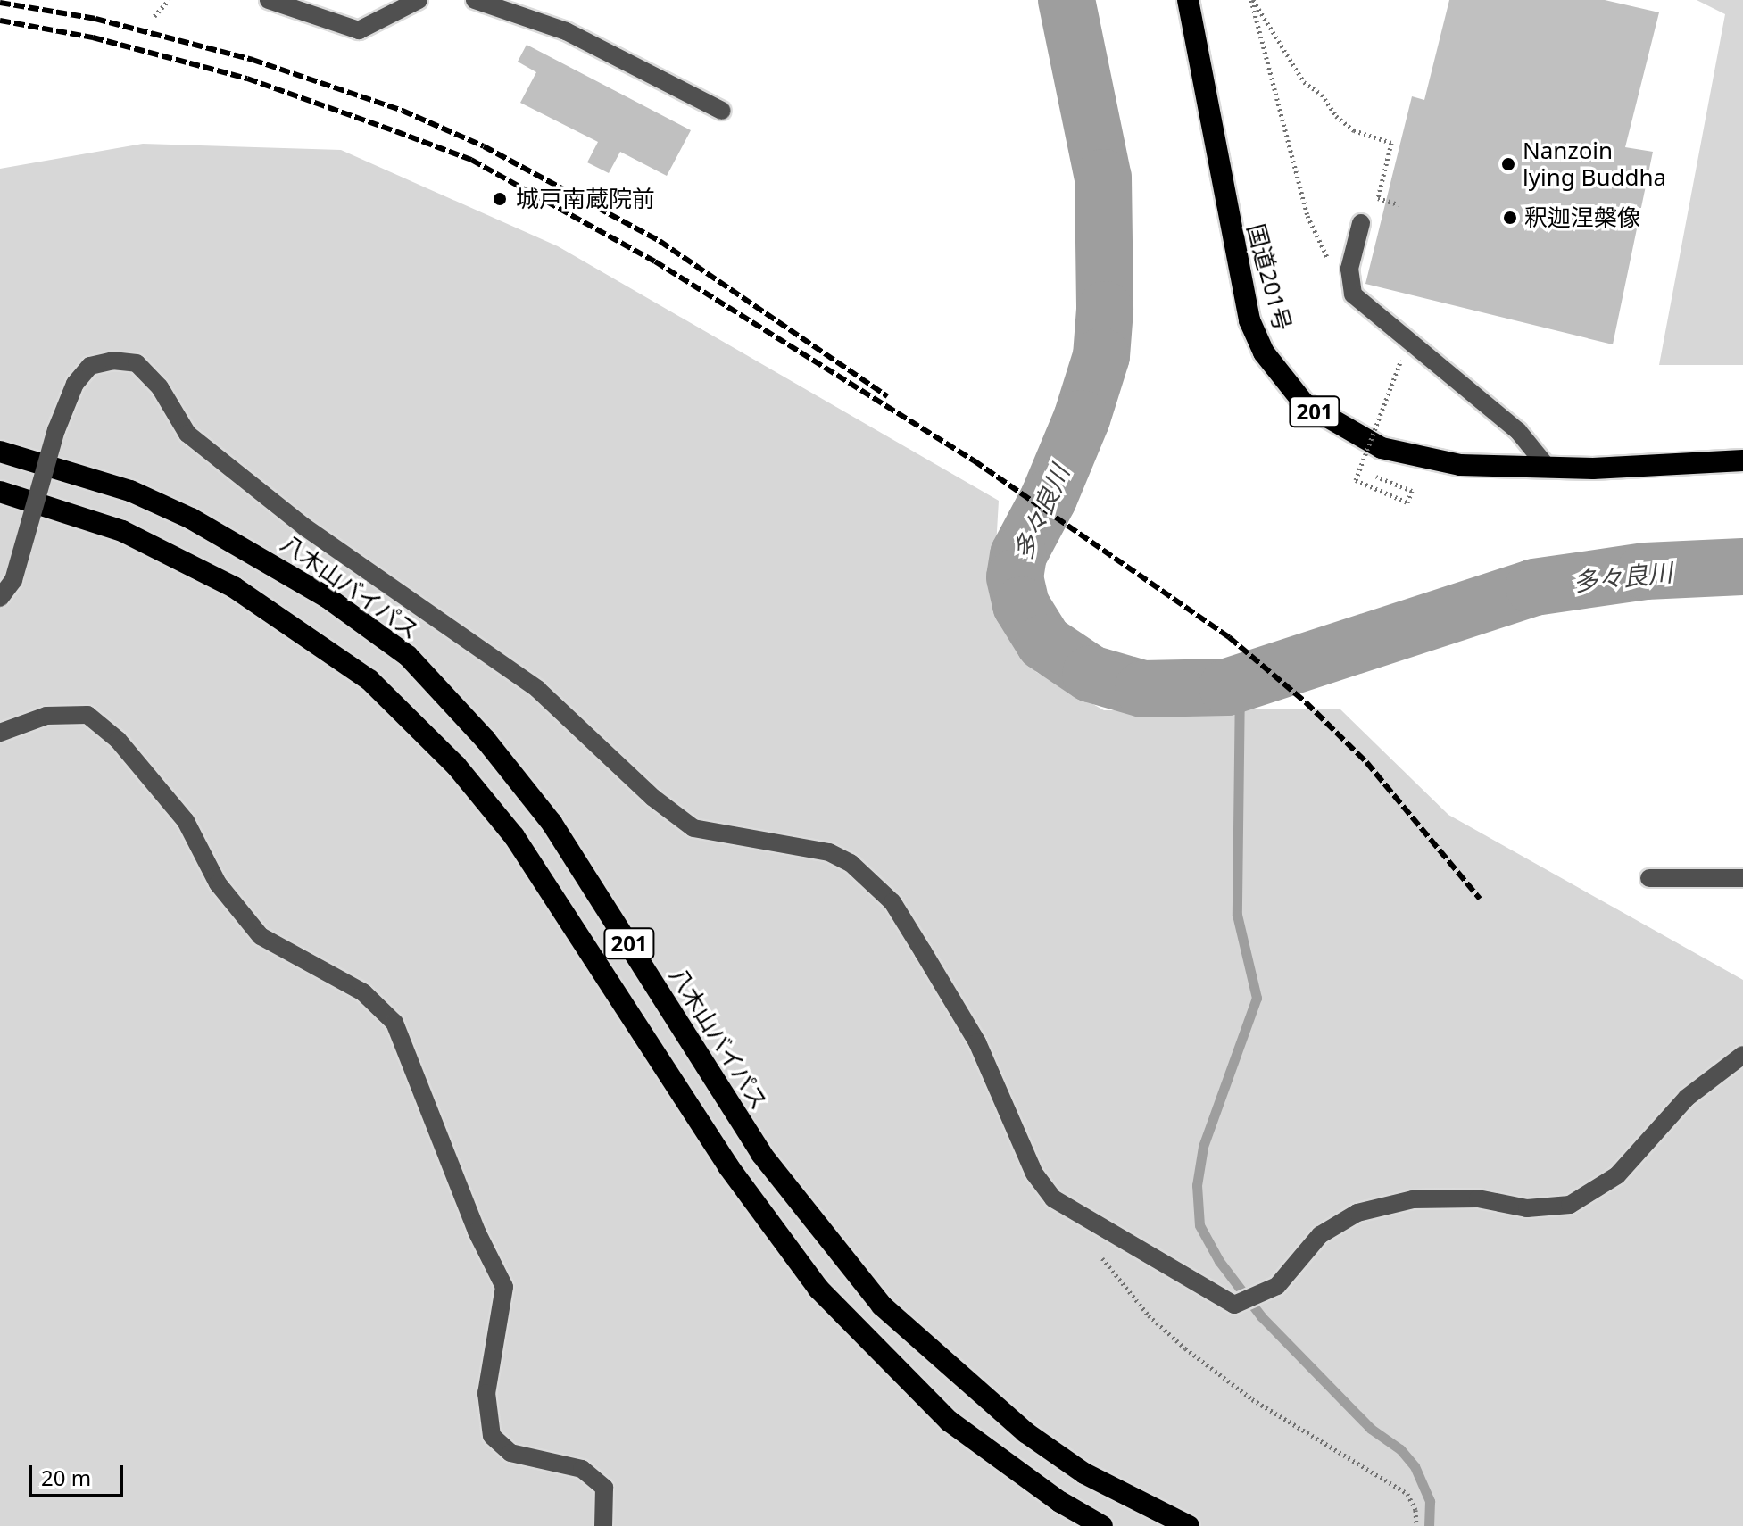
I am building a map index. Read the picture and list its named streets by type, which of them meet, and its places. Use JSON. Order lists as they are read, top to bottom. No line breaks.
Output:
{"streets":{"highway":["国道201号","201","八木山バイパス"]},"water":["多々良川"],"places":["Nanzoin lying Buddha","城戸南蔵院前","釈迦涅槃像"],"scale_bar":"20 m"}
